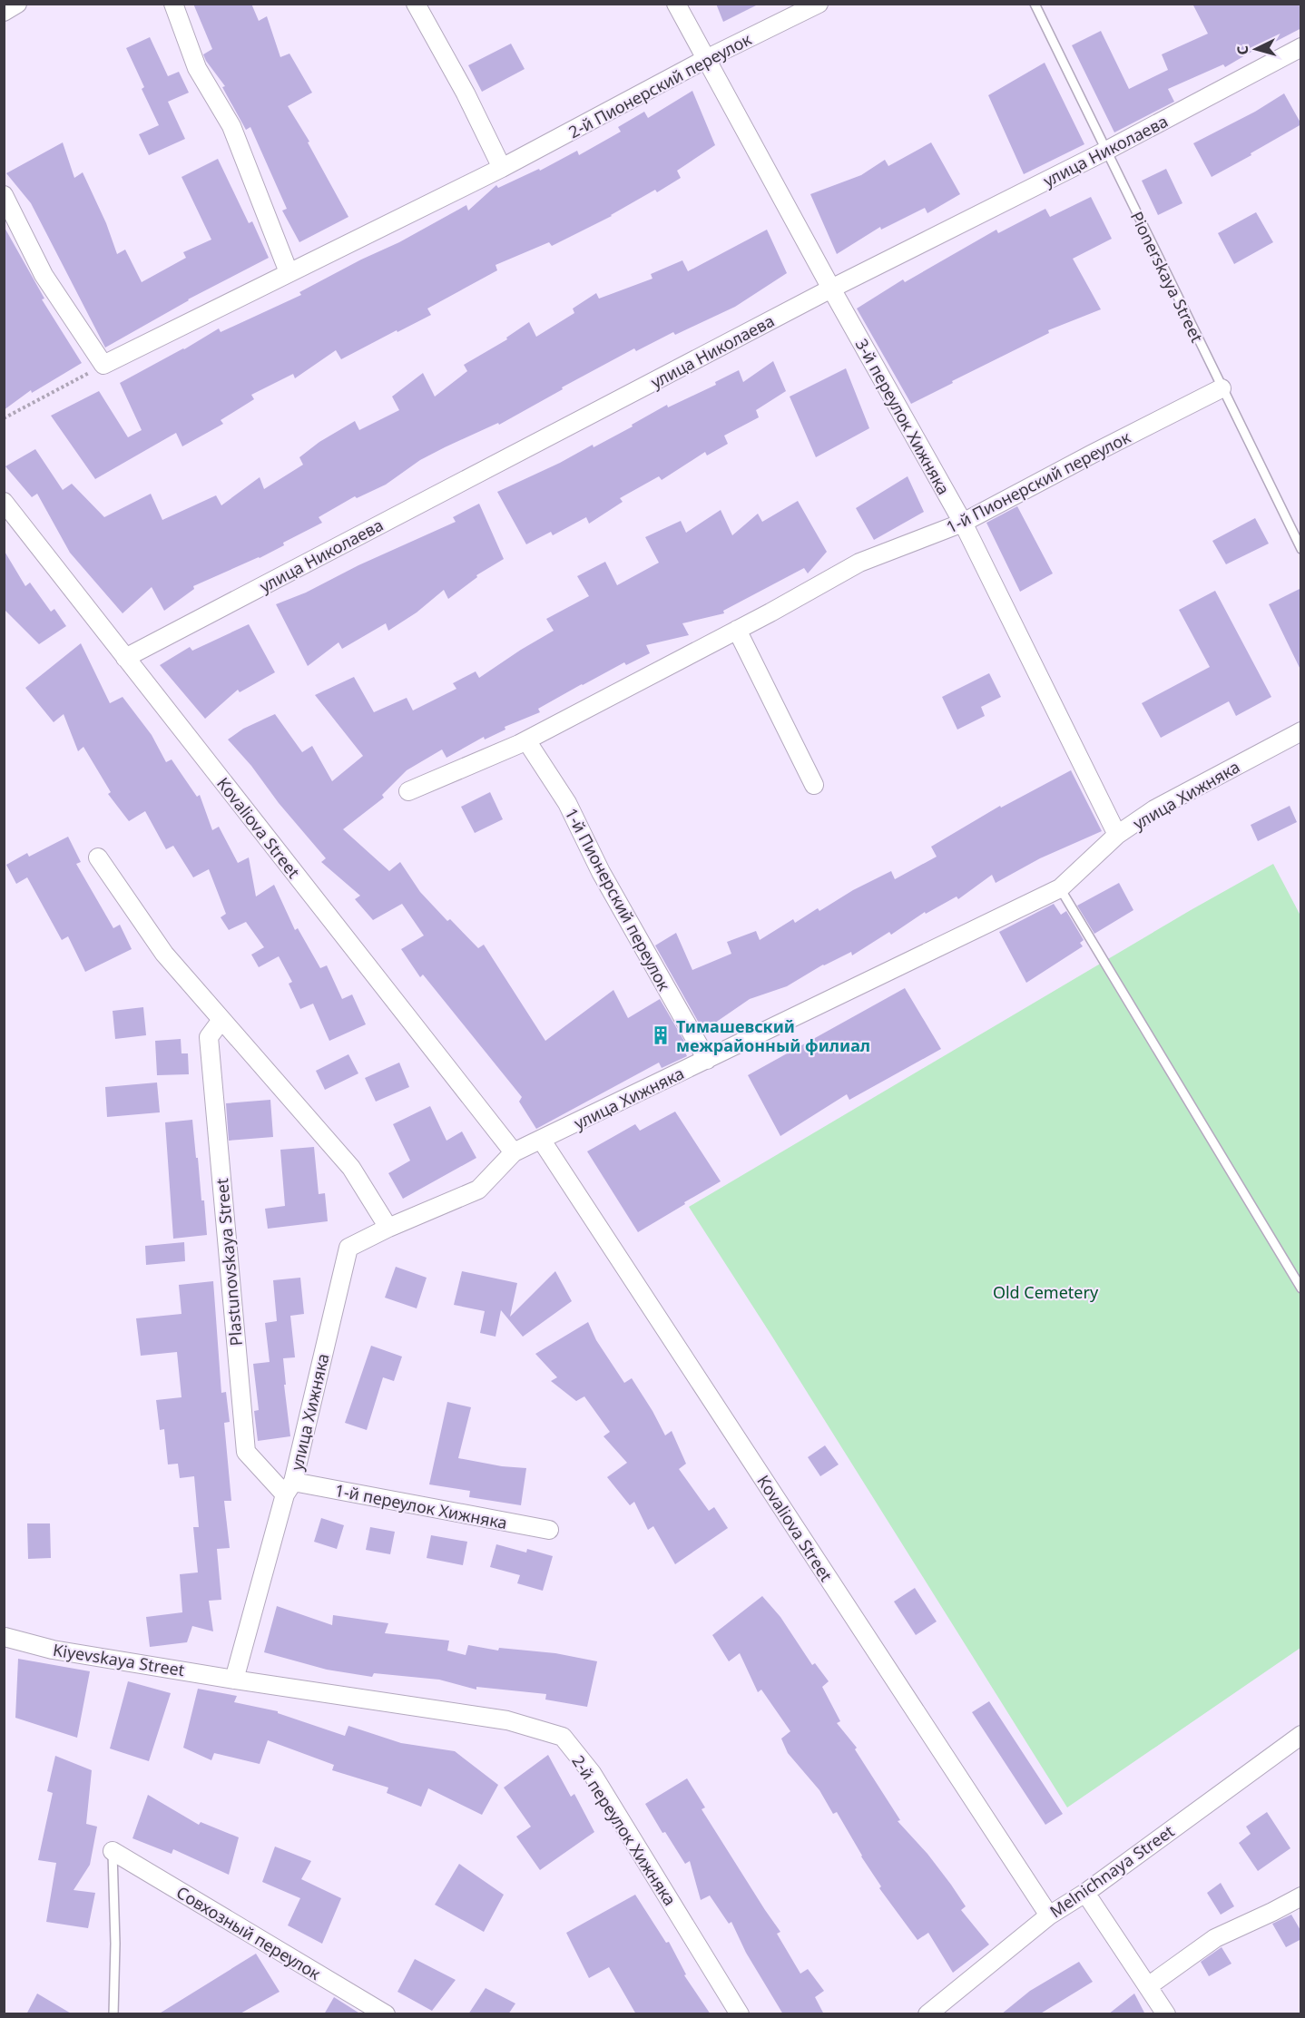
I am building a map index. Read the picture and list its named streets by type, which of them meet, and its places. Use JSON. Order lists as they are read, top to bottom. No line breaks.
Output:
{"streets":{"street":["2-й Пионерский переулок","улица Николаева","3-й переулок Хижняка","1-й Пионерский переулок","улица Хижняка","Kovaliova Street","Plastunovskaya Street","1-й переулок Хижняка","Kiyevskaya Street","2-й переулок Хижняка","Melnichnaya Street","Совхозный переулок"],"lane":["Pionerskaya Street"]},"crossings":[["2-й Пионерский переулок","3-й переулок Хижняка"],["улица Николаева","Pionerskaya Street"],["улица Николаева","3-й переулок Хижняка"],["улица Николаева","Kovaliova Street"],["Pionerskaya Street","1-й Пионерский переулок"],["3-й переулок Хижняка","1-й Пионерский переулок"],["3-й переулок Хижняка","улица Хижняка"],["1-й Пионерский переулок","улица Хижняка"],["улица Хижняка","Kovaliova Street"],["улица Хижняка","Plastunovskaya Street"],["улица Хижняка","1-й переулок Хижняка"],["улица Хижняка","Kiyevskaya Street"],["улица Хижняка","2-й переулок Хижняка"],["Kovaliova Street","Melnichnaya Street"],["Plastunovskaya Street","1-й переулок Хижняка"],["Kiyevskaya Street","2-й переулок Хижняка"]],"parks":["Old Cemetery"],"places":{"building":["Тимашевский межрайонный филиал"]},"north":"left"}
